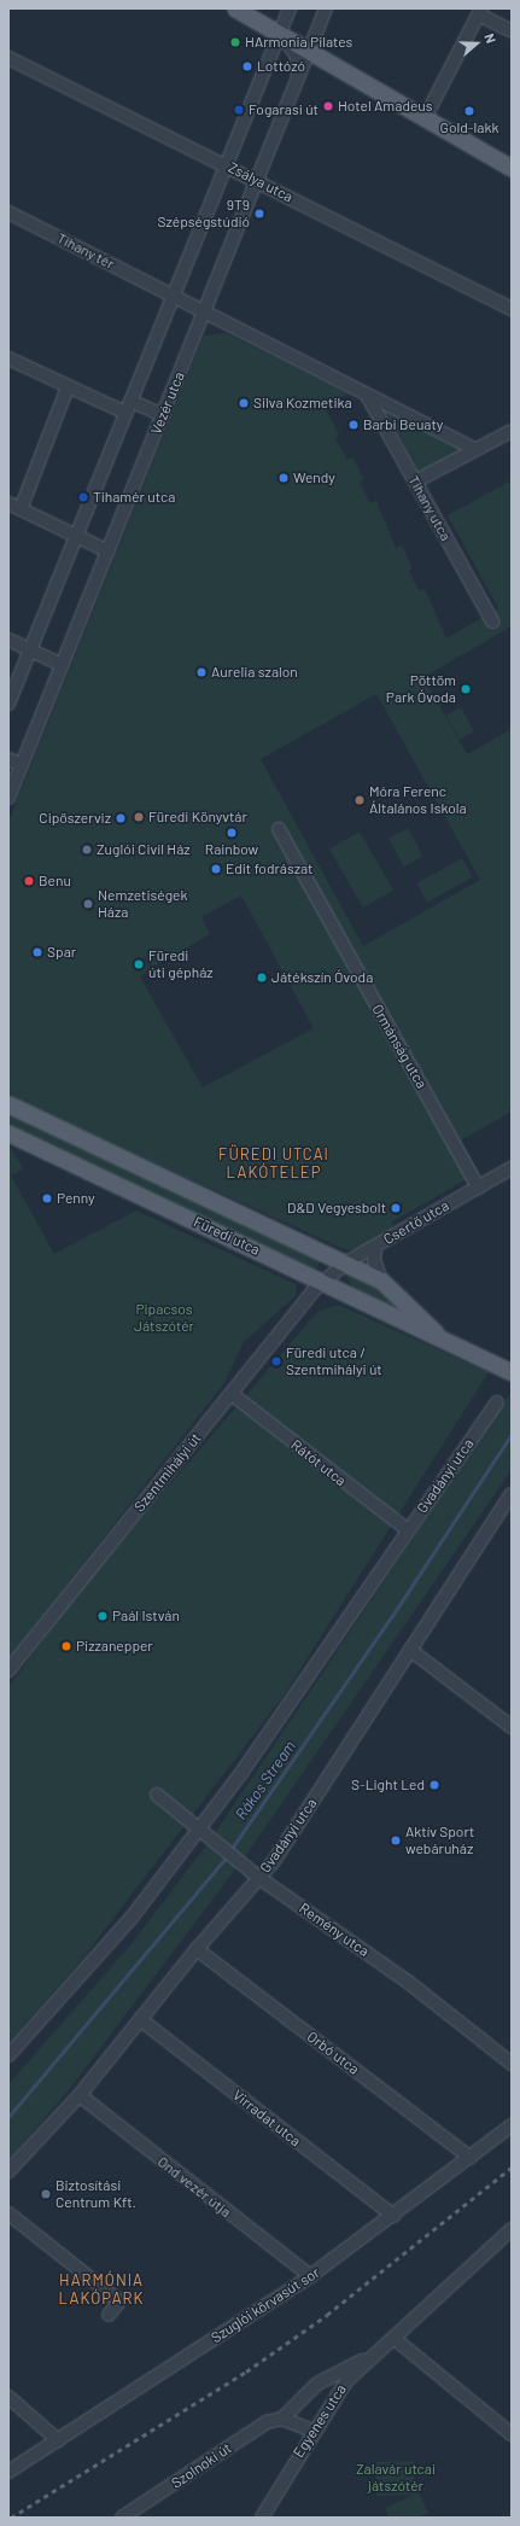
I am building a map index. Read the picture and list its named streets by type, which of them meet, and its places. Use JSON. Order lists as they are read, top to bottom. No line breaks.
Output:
{"streets":{"main road":["Füredi utca"],"street":["Zsálya utca","Tihany tér","Vezér utca","Tihany utca","Ormánság utca","Csertő utca","Rátót utca","Szentmihályi út","Gvadányi utca","Remény utca","Orbó utca","Virradat utca","Ond vezér útja","Szuglói körvasút sor","Egyenes utca","Szolnoki út"]},"crossings":[["Zsálya utca","Vezér utca"],["Tihany tér","Vezér utca"],["Ormánság utca","Csertő utca"],["Csertő utca","Füredi utca"],["Csertő utca","Szentmihályi út"],["Füredi utca","Szentmihályi út"],["Rátót utca","Szentmihályi út"],["Rátót utca","Gvadányi utca"],["Gvadányi utca","Remény utca"],["Gvadányi utca","Orbó utca"],["Gvadányi utca","Virradat utca"],["Gvadányi utca","Ond vezér útja"],["Orbó utca","Szuglói körvasút sor"],["Virradat utca","Szuglói körvasút sor"],["Ond vezér útja","Szuglói körvasút sor"],["Egyenes utca","Szolnoki út"]],"districts":["FÜREDI UTCAI LAKÓTELEP","HARMÓNIA LAKÓPARK"],"water":["Rákos Stream"],"parks":["Pipacsos Játszótér","Zalavár utcai játszótér"],"places":["HArmonia Pilates","Lottózó","Hotel Amadeus","Fogarasi út","Gold-lakk","9T9 Szépségstúdió","Silva Kozmetika","Barbi Beuaty","Wendy","Tihamér utca","Aurelia szalon","Pöttöm Park Óvoda","Móra Ferenc Általános Iskola","Füredi Könyvtár","Cipőszerviz","Rainbow","Zuglói Civil Ház","Edit fodrászat","Benu","Nemzetiségek Háza","Spar","Füredi úti gépház","Játékszín Óvoda","Penny","D&D Vegyesbolt","Füredi utca / Szentmihályi út","Paál István","Pizzanepper","S-Light Led","Aktív Sport webáruház","Biztosítási Centrum Kft."],"north":"right"}
